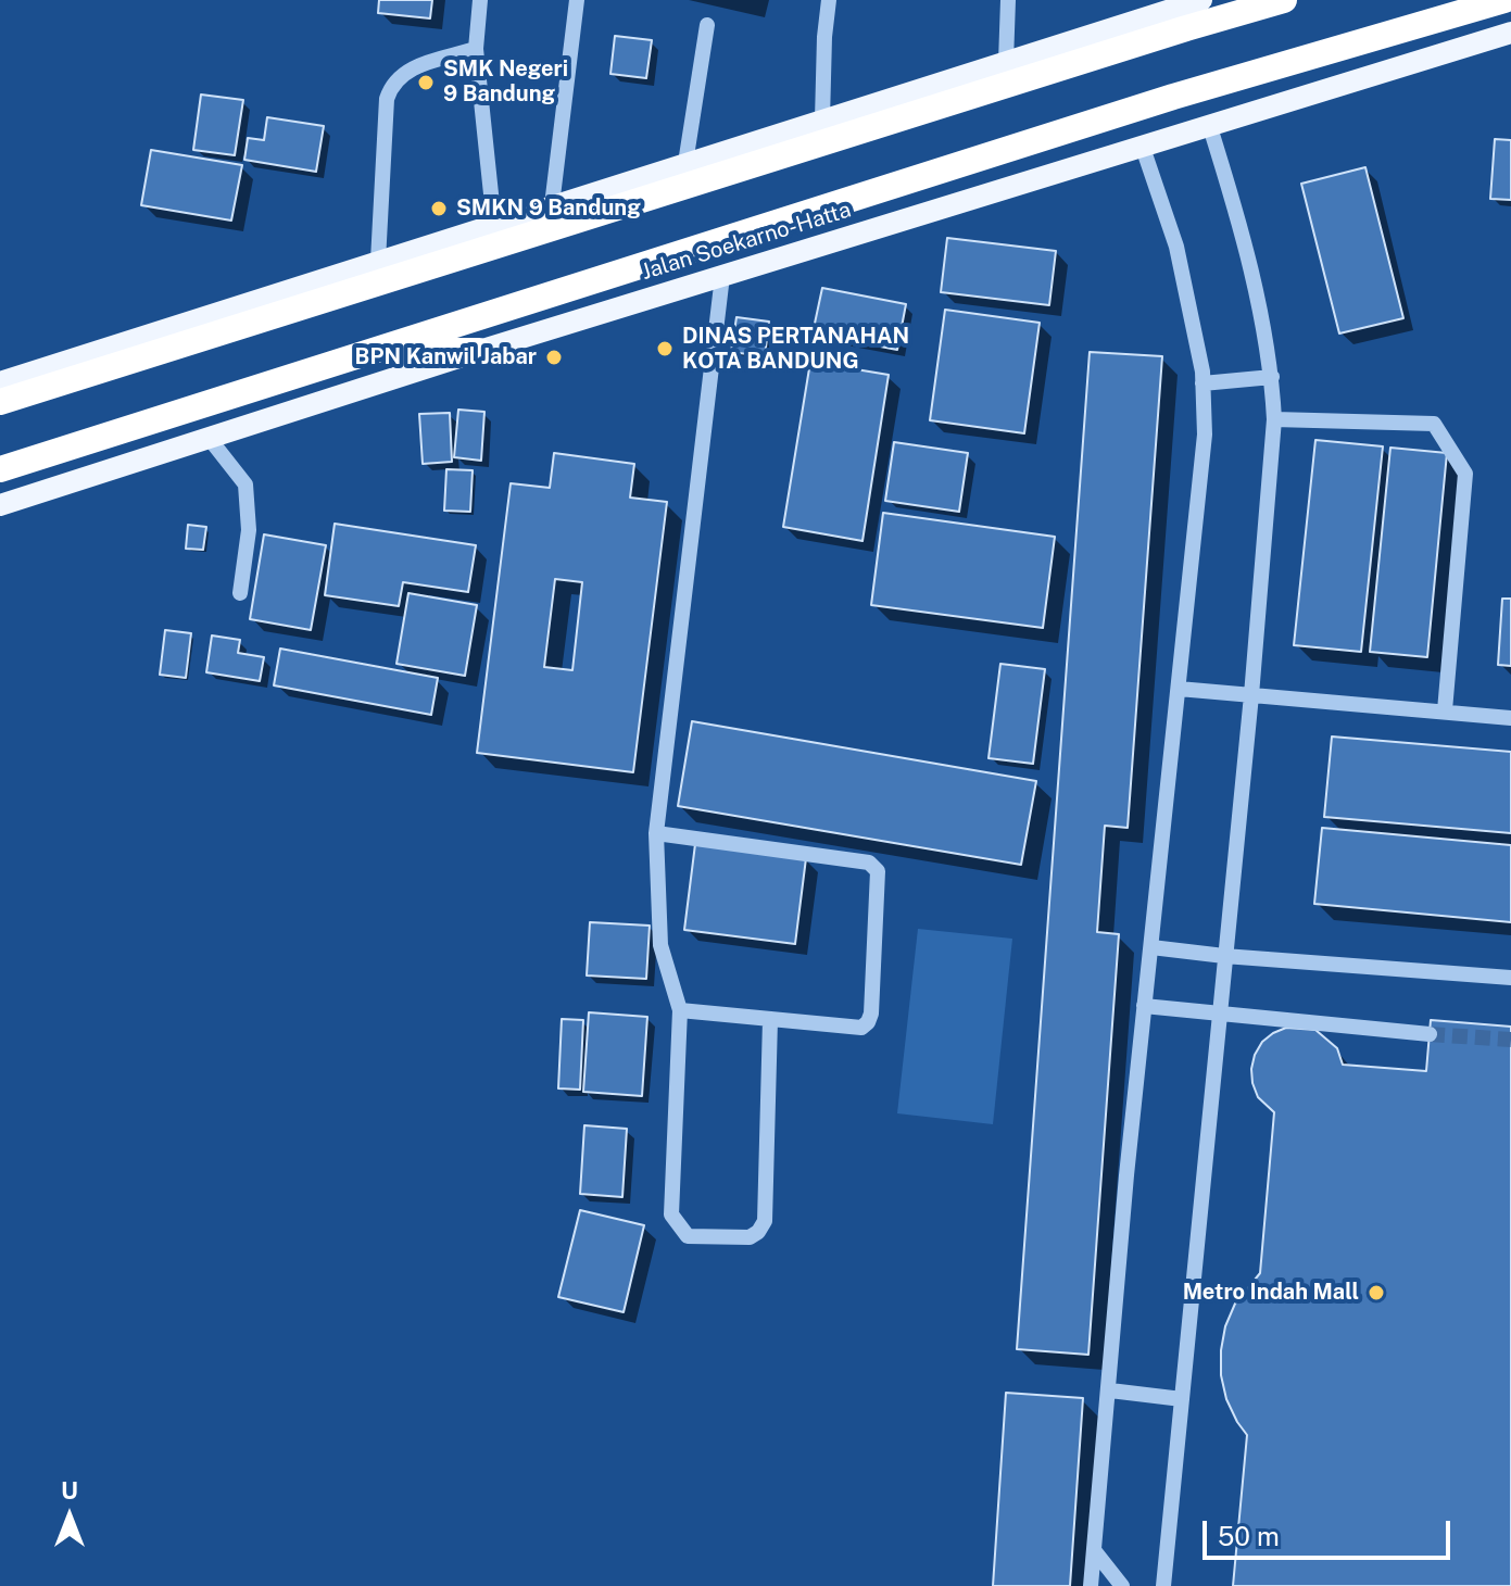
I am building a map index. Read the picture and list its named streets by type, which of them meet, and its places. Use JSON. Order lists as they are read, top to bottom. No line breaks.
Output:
{"streets":{"highway":["Jalan Soekarno-Hatta"]},"places":["SMK Negeri 9 Bandung","SMKN 9 Bandung","DINAS PERTANAHAN KOTA BANDUNG","BPN Kanwil Jabar","Metro Indah Mall"],"scale_bar":"50 m","north":"top"}
